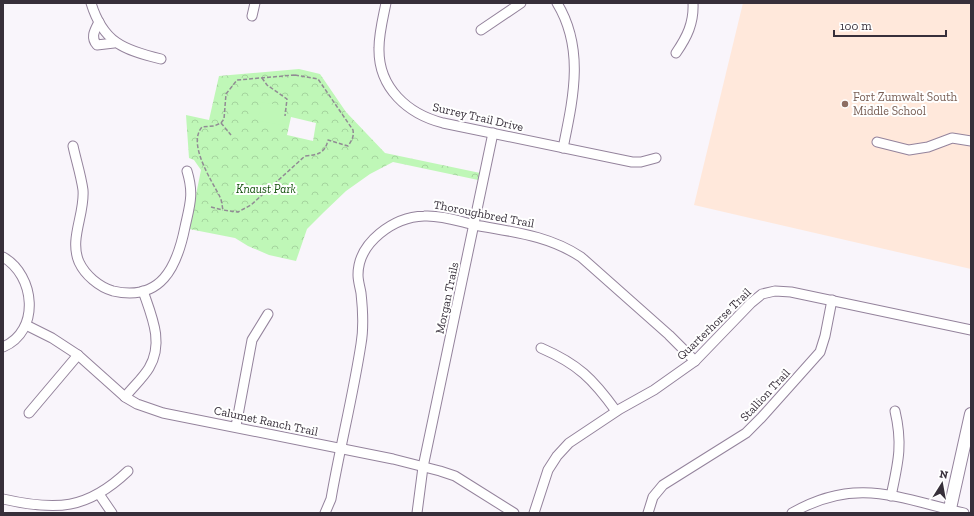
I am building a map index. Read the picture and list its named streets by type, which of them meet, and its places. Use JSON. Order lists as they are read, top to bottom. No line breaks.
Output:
{"streets":{"street":["Surrey Trail Drive","Thoroughbred Trail","Morgan Trails","Quarterhorse Trail","Stallion Trail","Calumet Ranch Trail"]},"crossings":[["Surrey Trail Drive","Morgan Trails"],["Thoroughbred Trail","Morgan Trails"],["Thoroughbred Trail","Quarterhorse Trail"],["Thoroughbred Trail","Calumet Ranch Trail"],["Morgan Trails","Calumet Ranch Trail"],["Quarterhorse Trail","Stallion Trail"]],"parks":["Knaust Park"],"places":["Fort Zumwalt South Middle School"],"scale_bar":"100 m","north":"top"}
